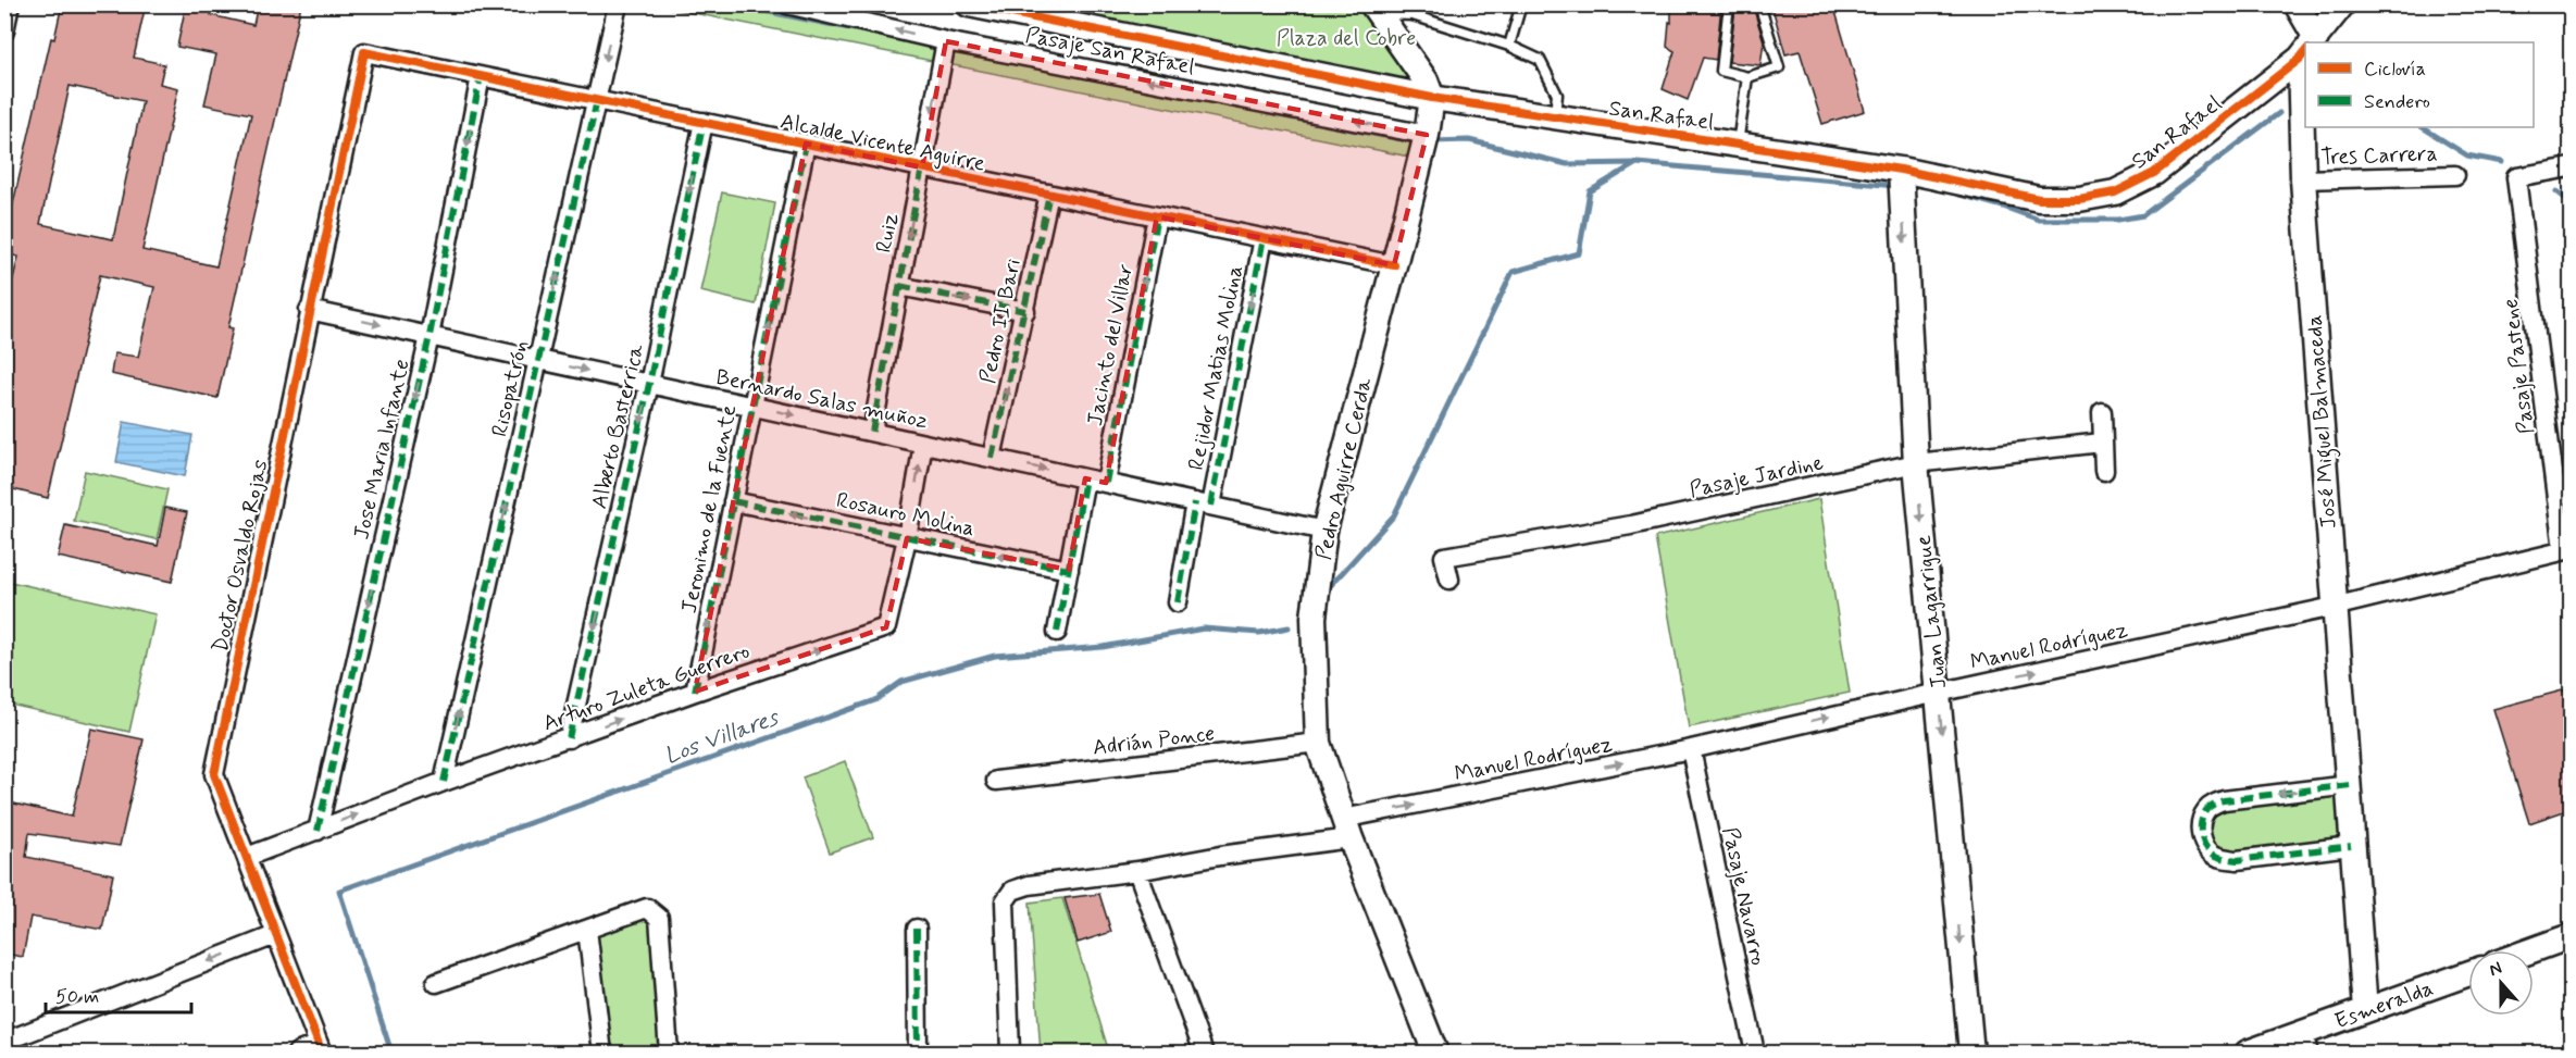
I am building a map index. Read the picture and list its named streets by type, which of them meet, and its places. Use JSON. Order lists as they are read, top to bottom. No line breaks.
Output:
{"streets":{"street":["Pasaje San Rafael","San Rafael","Alcalde Vicente Aguirre","Tres Carrera","Ruiz","Pedro II Bari","Jacinto del Villar","Pasaje Pastene","Rejidor Matias Molina","Risopatrón","Bernardo Salas muñoz","José Miguel Balmaceda","Alberto Basterrica","Jose Maria Infante","Pedro Aguirre Cerda","Pasaje Jardine","Jeronimo de la Fuente","Rosauro Molina","Doctor Osvaldo Rojas","Juan Lagarrigue","Manuel Rodríguez","Arturo Zuleta Guerrero","Adrián Ponce","Pasaje Navarro","Esmeralda"]},"crossings":[["Pasaje San Rafael","Ruiz"],["Pasaje San Rafael","Pedro Aguirre Cerda"],["San Rafael","Pedro Aguirre Cerda"],["San Rafael","Juan Lagarrigue"],["Alcalde Vicente Aguirre","Ruiz"],["Alcalde Vicente Aguirre","Pedro II Bari"],["Alcalde Vicente Aguirre","Jacinto del Villar"],["Alcalde Vicente Aguirre","Rejidor Matias Molina"],["Alcalde Vicente Aguirre","Risopatrón"],["Alcalde Vicente Aguirre","Alberto Basterrica"],["Alcalde Vicente Aguirre","Jose Maria Infante"],["Alcalde Vicente Aguirre","Pedro Aguirre Cerda"],["Alcalde Vicente Aguirre","Jeronimo de la Fuente"],["Alcalde Vicente Aguirre","Doctor Osvaldo Rojas"],["Tres Carrera","José Miguel Balmaceda"],["Ruiz","Bernardo Salas muñoz"],["Pedro II Bari","Bernardo Salas muñoz"],["Jacinto del Villar","Bernardo Salas muñoz"],["Pasaje Pastene","Manuel Rodríguez"],["Rejidor Matias Molina","Bernardo Salas muñoz"],["Risopatrón","Bernardo Salas muñoz"],["Risopatrón","Arturo Zuleta Guerrero"],["Bernardo Salas muñoz","Alberto Basterrica"],["Bernardo Salas muñoz","Jose Maria Infante"],["Bernardo Salas muñoz","Pedro Aguirre Cerda"],["Bernardo Salas muñoz","Jeronimo de la Fuente"],["Bernardo Salas muñoz","Doctor Osvaldo Rojas"],["Bernardo Salas muñoz","Arturo Zuleta Guerrero"],["José Miguel Balmaceda","Manuel Rodríguez"],["José Miguel Balmaceda","Esmeralda"],["Alberto Basterrica","Arturo Zuleta Guerrero"],["Jose Maria Infante","Arturo Zuleta Guerrero"],["Pedro Aguirre Cerda","Manuel Rodríguez"],["Pedro Aguirre Cerda","Adrián Ponce"],["Pasaje Jardine","Juan Lagarrigue"],["Jeronimo de la Fuente","Rosauro Molina"],["Jeronimo de la Fuente","Arturo Zuleta Guerrero"],["Rosauro Molina","Arturo Zuleta Guerrero"],["Doctor Osvaldo Rojas","Arturo Zuleta Guerrero"],["Juan Lagarrigue","Manuel Rodríguez"],["Manuel Rodríguez","Pasaje Navarro"]],"one_way":["Pasaje San Rafael","Ruiz","Pedro II Bari","Jacinto del Villar","Rejidor Matias Molina","Bernardo Salas muñoz","Alberto Basterrica","Jose Maria Infante","Jeronimo de la Fuente","Rosauro Molina","Juan Lagarrigue","Manuel Rodríguez","Arturo Zuleta Guerrero"],"water":["Los Villares"],"parks":["Plaza del Cobre"],"legend":["Ciclovía","Sendero"],"scale_bar":"50 m","north":"top"}
